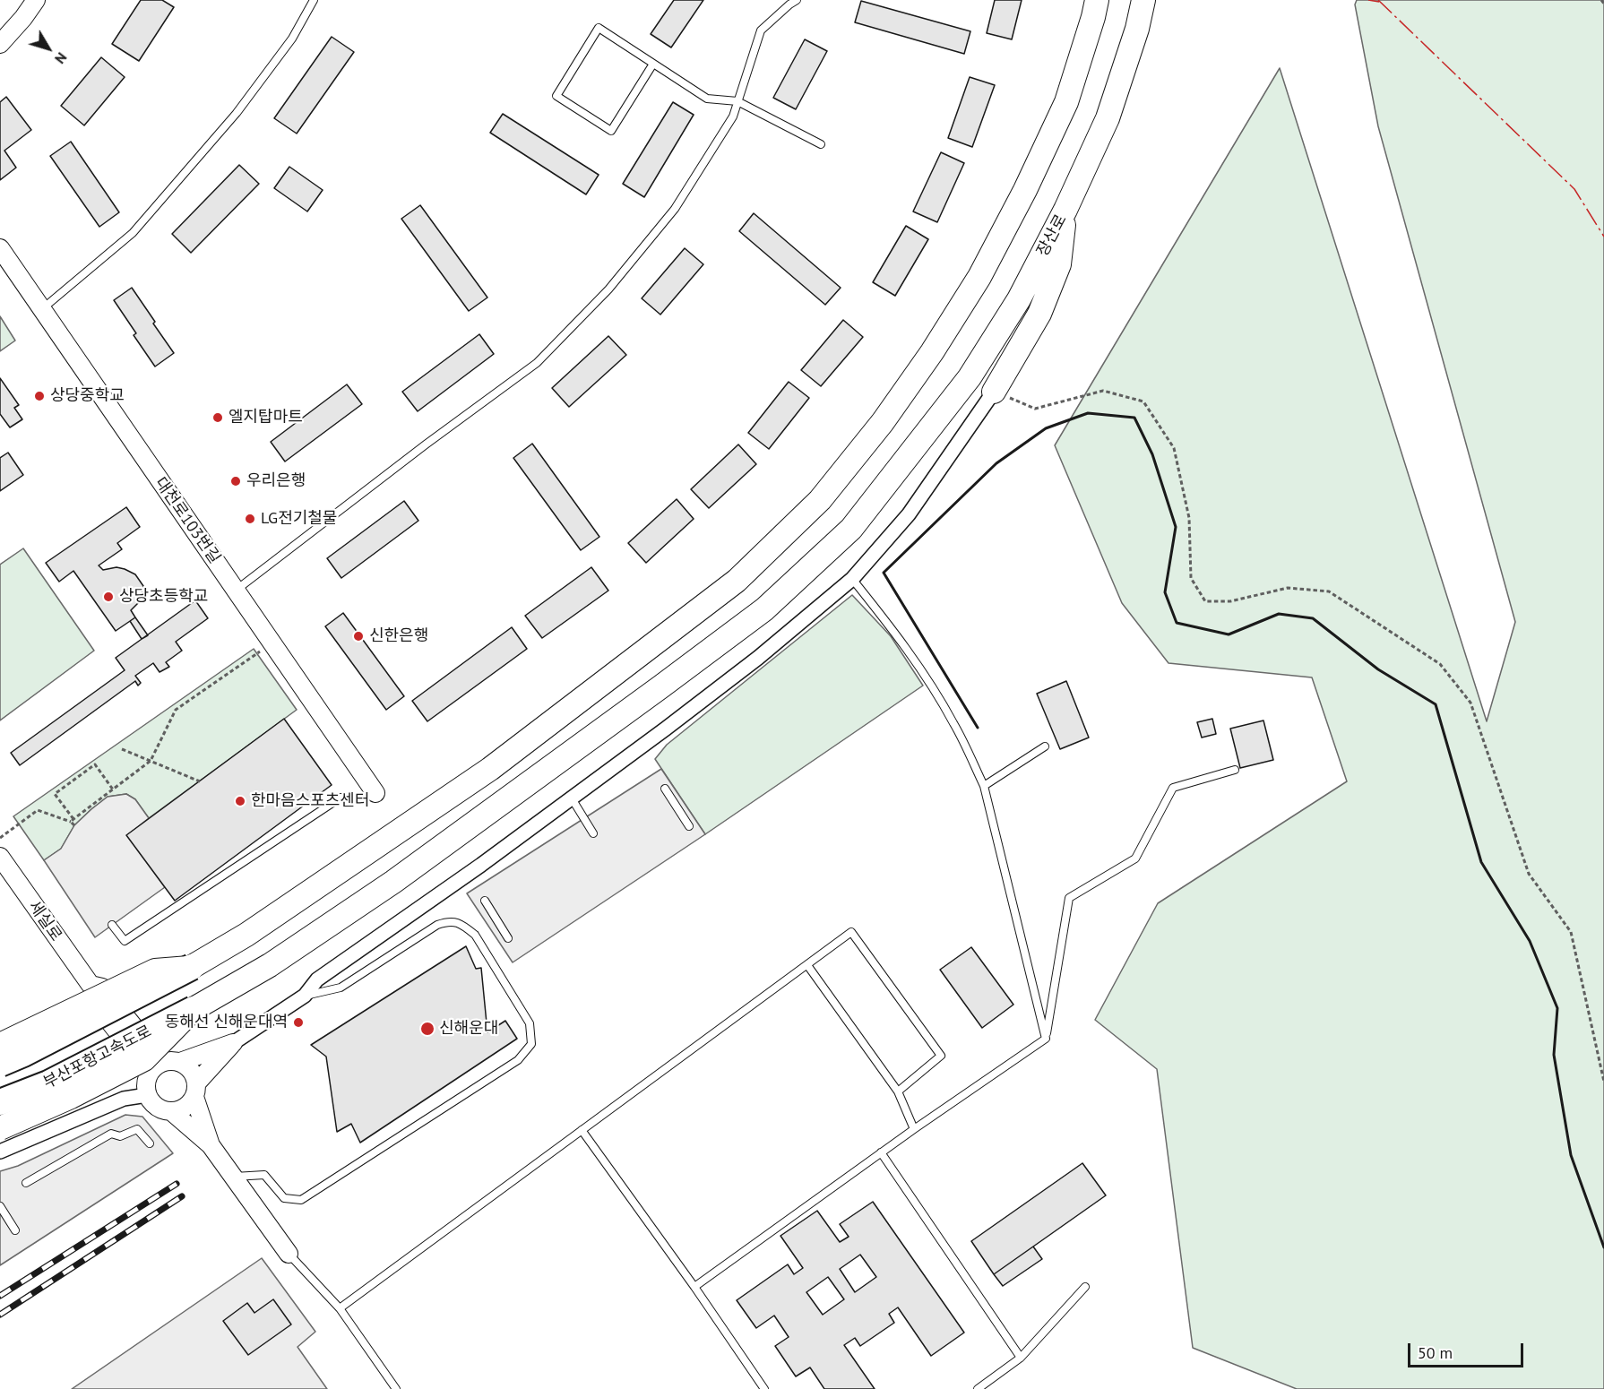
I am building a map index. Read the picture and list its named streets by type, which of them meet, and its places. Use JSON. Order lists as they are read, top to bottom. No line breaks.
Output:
{"streets":{"highway":["장산로","부산포항고속도로"],"street":["대천로103번길","세실로"]},"crossings":[["장산로","부산포항고속도로"]],"places":["상당중학교","엘지탑마트","우리은행","LG전기철물","상당초등학교","신한은행","한마음스포츠센터","동해선 신해운대역","신해운대"],"scale_bar":"50 m","north":"bottom right"}
